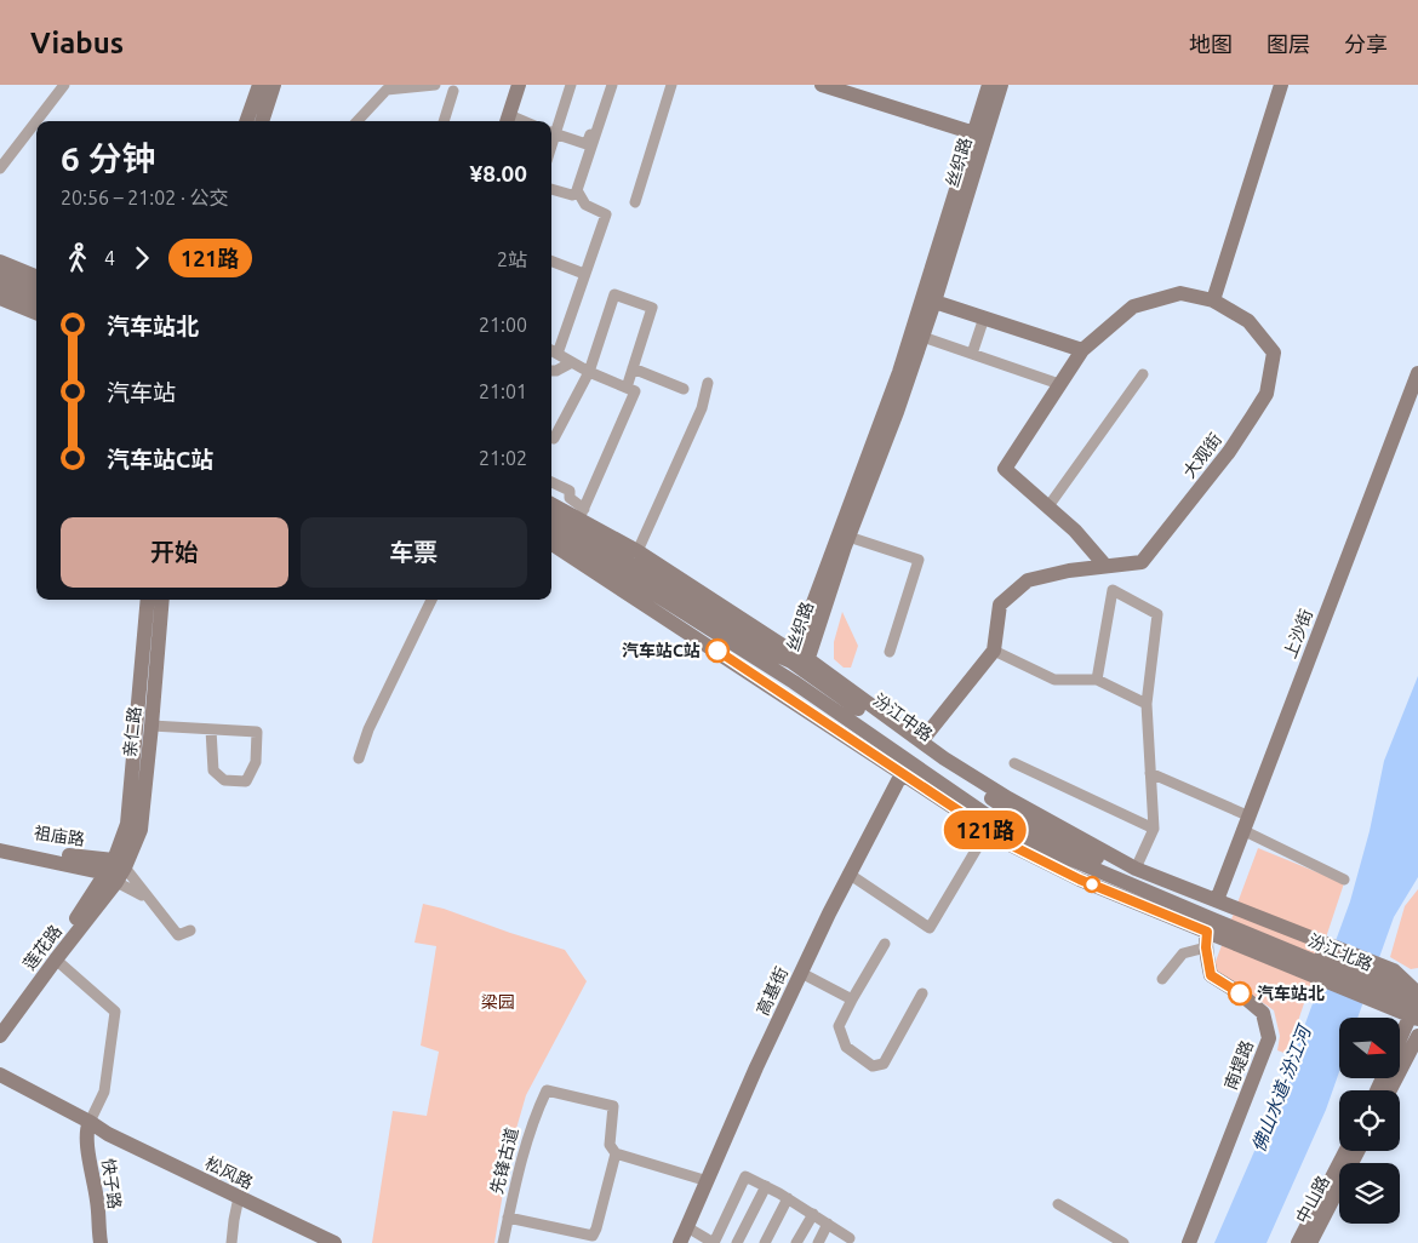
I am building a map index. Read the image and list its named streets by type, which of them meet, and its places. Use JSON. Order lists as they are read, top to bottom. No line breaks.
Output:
{"streets":{"main road":["丝织路","大观街","上沙街","汾江中路","亲仁路","祖庙路","莲花路","汾江北路","高基街","南堤路","松风路","快子路","中山路"],"street":["先锋古道"]},"crossings":[["丝织路","汾江中路"],["上沙街","汾江中路"],["上沙街","南堤路"],["汾江中路","高基街"],["汾江中路","南堤路"],["亲仁路","祖庙路"],["亲仁路","莲花路"],["祖庙路","莲花路"],["松风路","快子路"]],"water":["佛山水道-汾江河"],"parks":["梁园"],"places":["汽车站C站","汽车站北"],"lines":["bus line 121路"],"north":"right","page":{"header":"Viabus","nav":["地图","图层","分享"],"on_map":"121路","heading":["6 分钟","20:56 – 21:02 · 公交","¥8.00"],"legs":["4","121路","2站"],"list":[{"name":"汽车站北","value":"21:00"},{"name":"汽车站","value":"21:01"},{"name":"汽车站C站","value":"21:02"}],"buttons":["开始","车票"]}}
